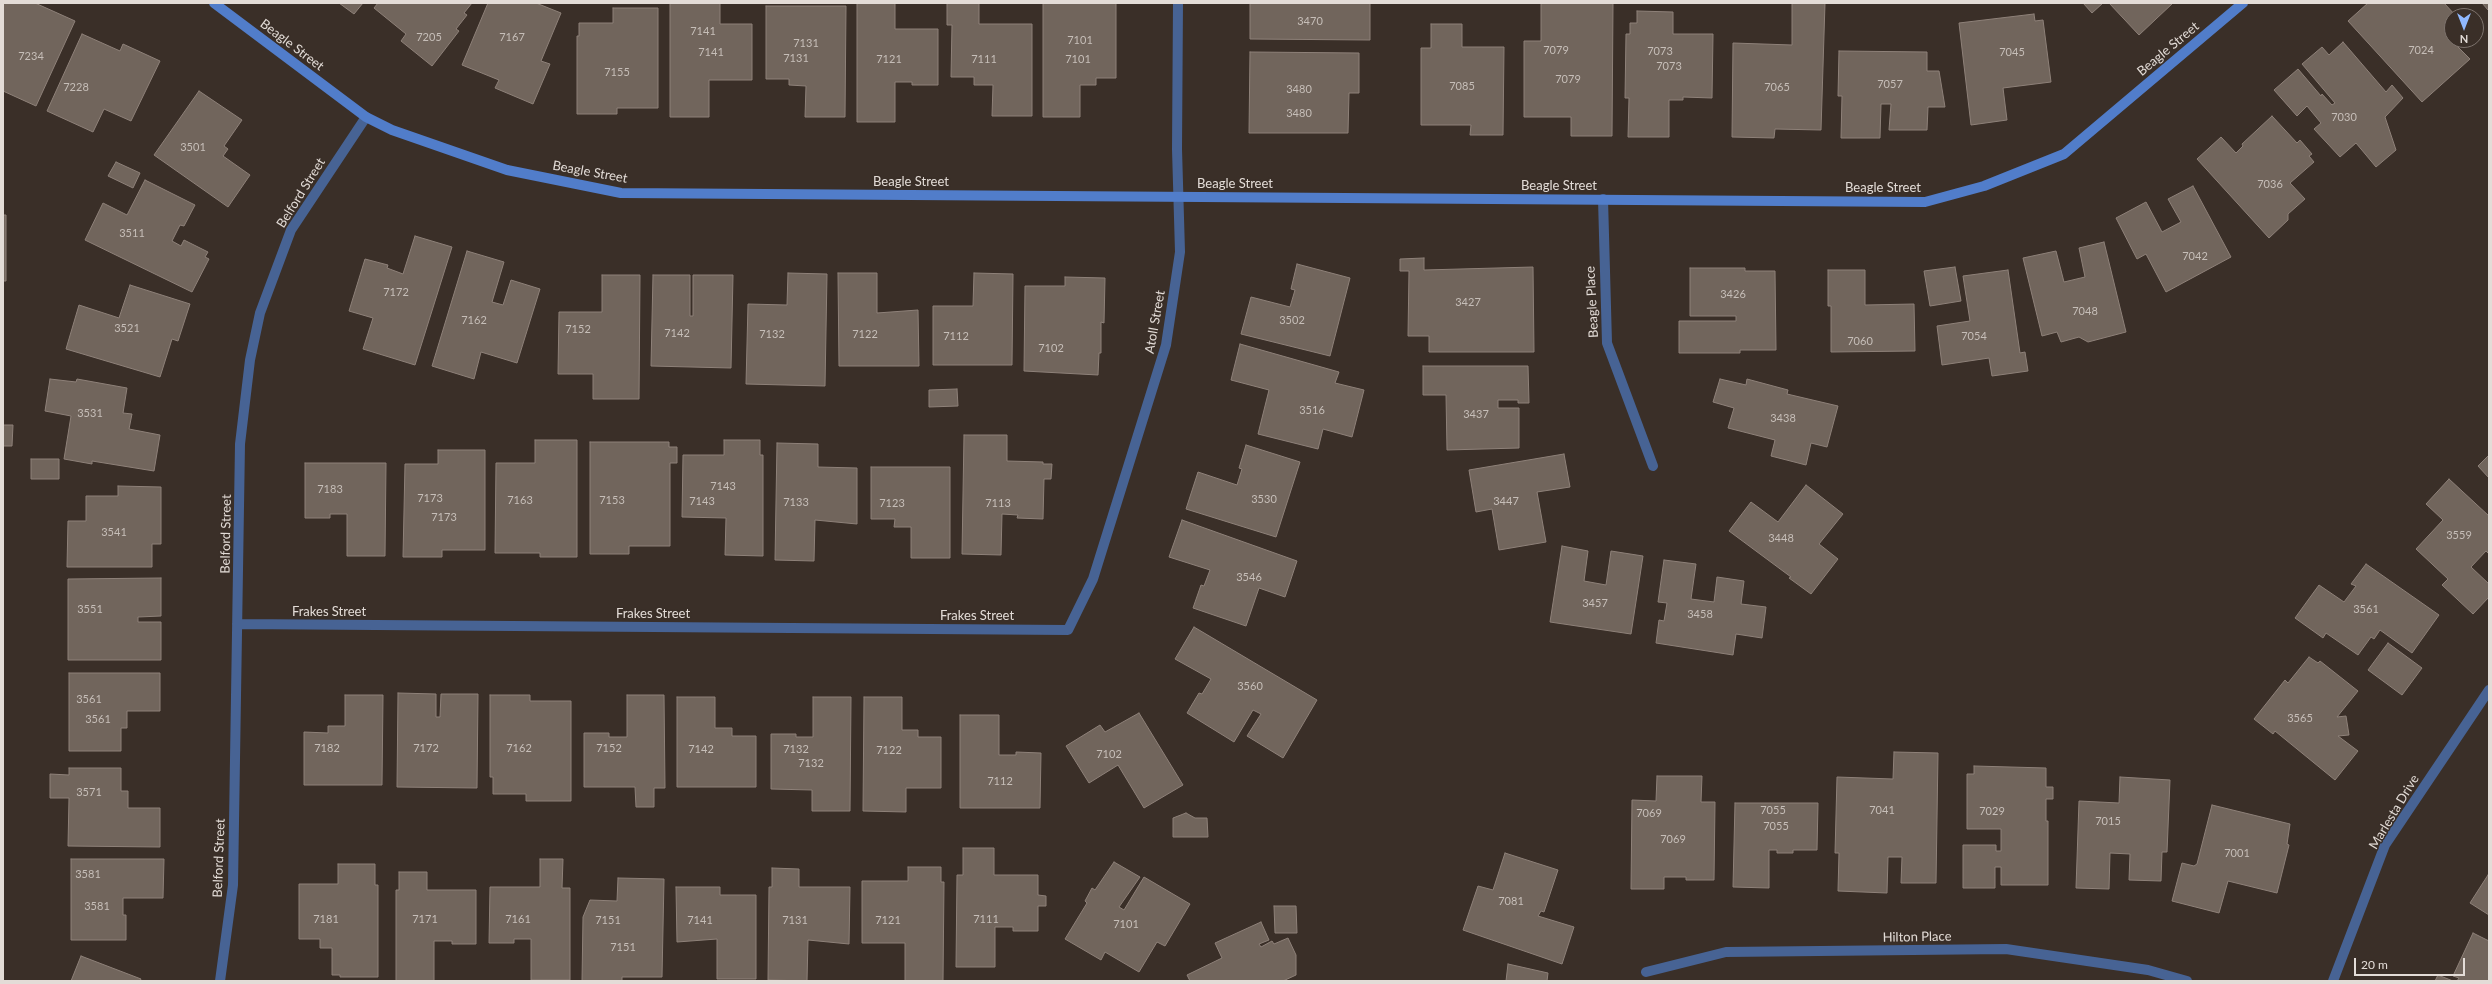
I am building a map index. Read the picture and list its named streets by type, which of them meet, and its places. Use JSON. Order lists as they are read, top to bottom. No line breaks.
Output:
{"streets":{"street":["Beagle Street","Belford Street","Beagle Place","Atoll Street","Frakes Street","Marlesta Drive","Hilton Place"]},"crossings":[["Beagle Street","Belford Street"],["Beagle Street","Beagle Place"],["Beagle Street","Atoll Street"],["Belford Street","Frakes Street"],["Atoll Street","Frakes Street"]],"house_numbers":["3470","7141","7205","7167","7101","7131","7079","7024","7073","7141","7045","7234","7131","7121","7111","7101","7073","7155","7079","7057","7085","7228","7065","3480","3480","7030","3501","7036","3511","7042","7172","3426","3427","7048","7162","3502","3521","7152","7142","7132","7122","7112","7054","7060","7102","3516","3531","3437","3438","7143","7183","7173","3530","7163","7153","7143","3447","7133","7123","7113","7173","3541","3559","3448","3546","3457","3551","3561","3458","3560","3561","3565","3561","7182","7172","7162","7152","7142","7132","7122","7102","7132","7112","3571","7055","7041","7029","7069","7015","7055","7069","7001","3581","7081","3581","7181","7171","7161","7111","7151","7141","7131","7121","7101","7151"],"scale_bar":"20 m","north":"bottom"}
